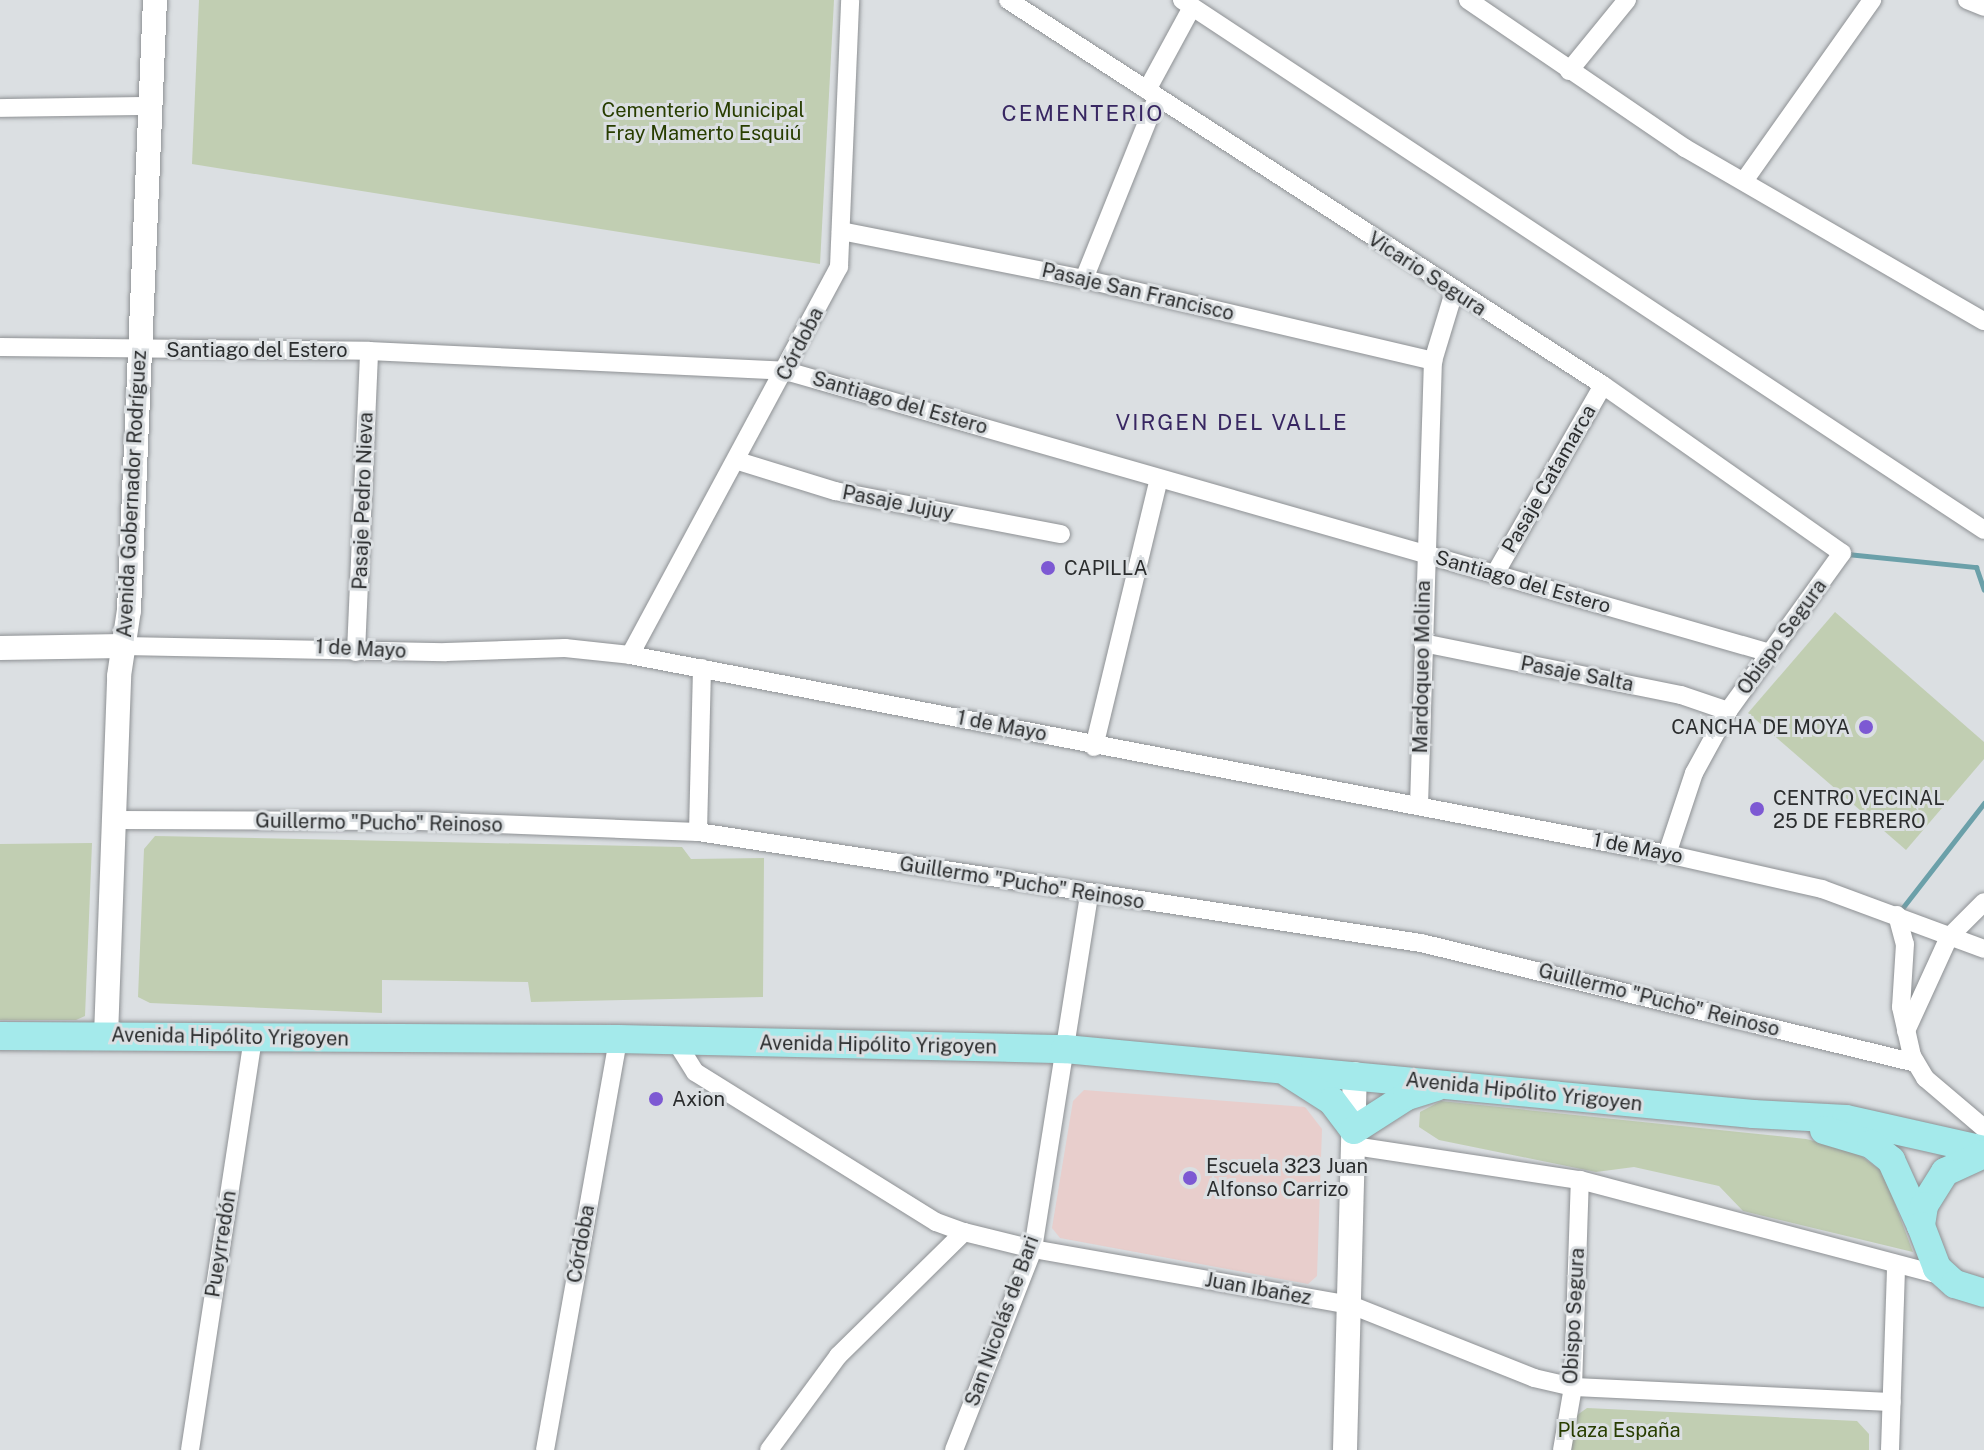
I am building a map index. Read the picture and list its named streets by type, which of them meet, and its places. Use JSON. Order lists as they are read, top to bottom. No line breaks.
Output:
{"streets":{"main road":["Avenida Hipólito Yrigoyen"],"street":["Vicario Segura","Pasaje San Francisco","Córdoba","Santiago del Estero","Pasaje Catamarca","Avenida Gobernador Rodríguez","Pasaje Pedro Nieva","Pasaje Jujuy","Obispo Segura","1 de Mayo","Mardoqueo Molina","Pasaje Salta","Guillermo \"Pucho\" Reinoso","Pueyrredón","Juan Ibañez","San Nicolás de Bari"]},"crossings":[["Vicario Segura","Pasaje Catamarca"],["Vicario Segura","Obispo Segura"],["Vicario Segura","Mardoqueo Molina"],["Pasaje San Francisco","Córdoba"],["Pasaje San Francisco","Mardoqueo Molina"],["Córdoba","Santiago del Estero"],["Córdoba","Pasaje Jujuy"],["Córdoba","1 de Mayo"],["Córdoba","Avenida Hipólito Yrigoyen"],["Santiago del Estero","Pasaje Catamarca"],["Santiago del Estero","Avenida Gobernador Rodríguez"],["Santiago del Estero","Pasaje Pedro Nieva"],["Santiago del Estero","Obispo Segura"],["Santiago del Estero","Mardoqueo Molina"],["Avenida Gobernador Rodríguez","1 de Mayo"],["Avenida Gobernador Rodríguez","Guillermo \"Pucho\" Reinoso"],["Avenida Gobernador Rodríguez","Avenida Hipólito Yrigoyen"],["Pasaje Pedro Nieva","1 de Mayo"],["Obispo Segura","1 de Mayo"],["Obispo Segura","Pasaje Salta"],["Obispo Segura","Juan Ibañez"],["1 de Mayo","Mardoqueo Molina"],["Mardoqueo Molina","Pasaje Salta"],["Guillermo \"Pucho\" Reinoso","San Nicolás de Bari"],["Avenida Hipólito Yrigoyen","Pueyrredón"],["Avenida Hipólito Yrigoyen","Juan Ibañez"],["Avenida Hipólito Yrigoyen","San Nicolás de Bari"],["Juan Ibañez","San Nicolás de Bari"]],"districts":["CEMENTERIO","VIRGEN DEL VALLE"],"parks":["Cementerio Municipal Fray Mamerto Esquiú","Plaza España"],"places":["CAPILLA","CANCHA DE MOYA","CENTRO VECINAL 25 DE FEBRERO","Axion","Escuela 323 Juan Alfonso Carrizo"]}
